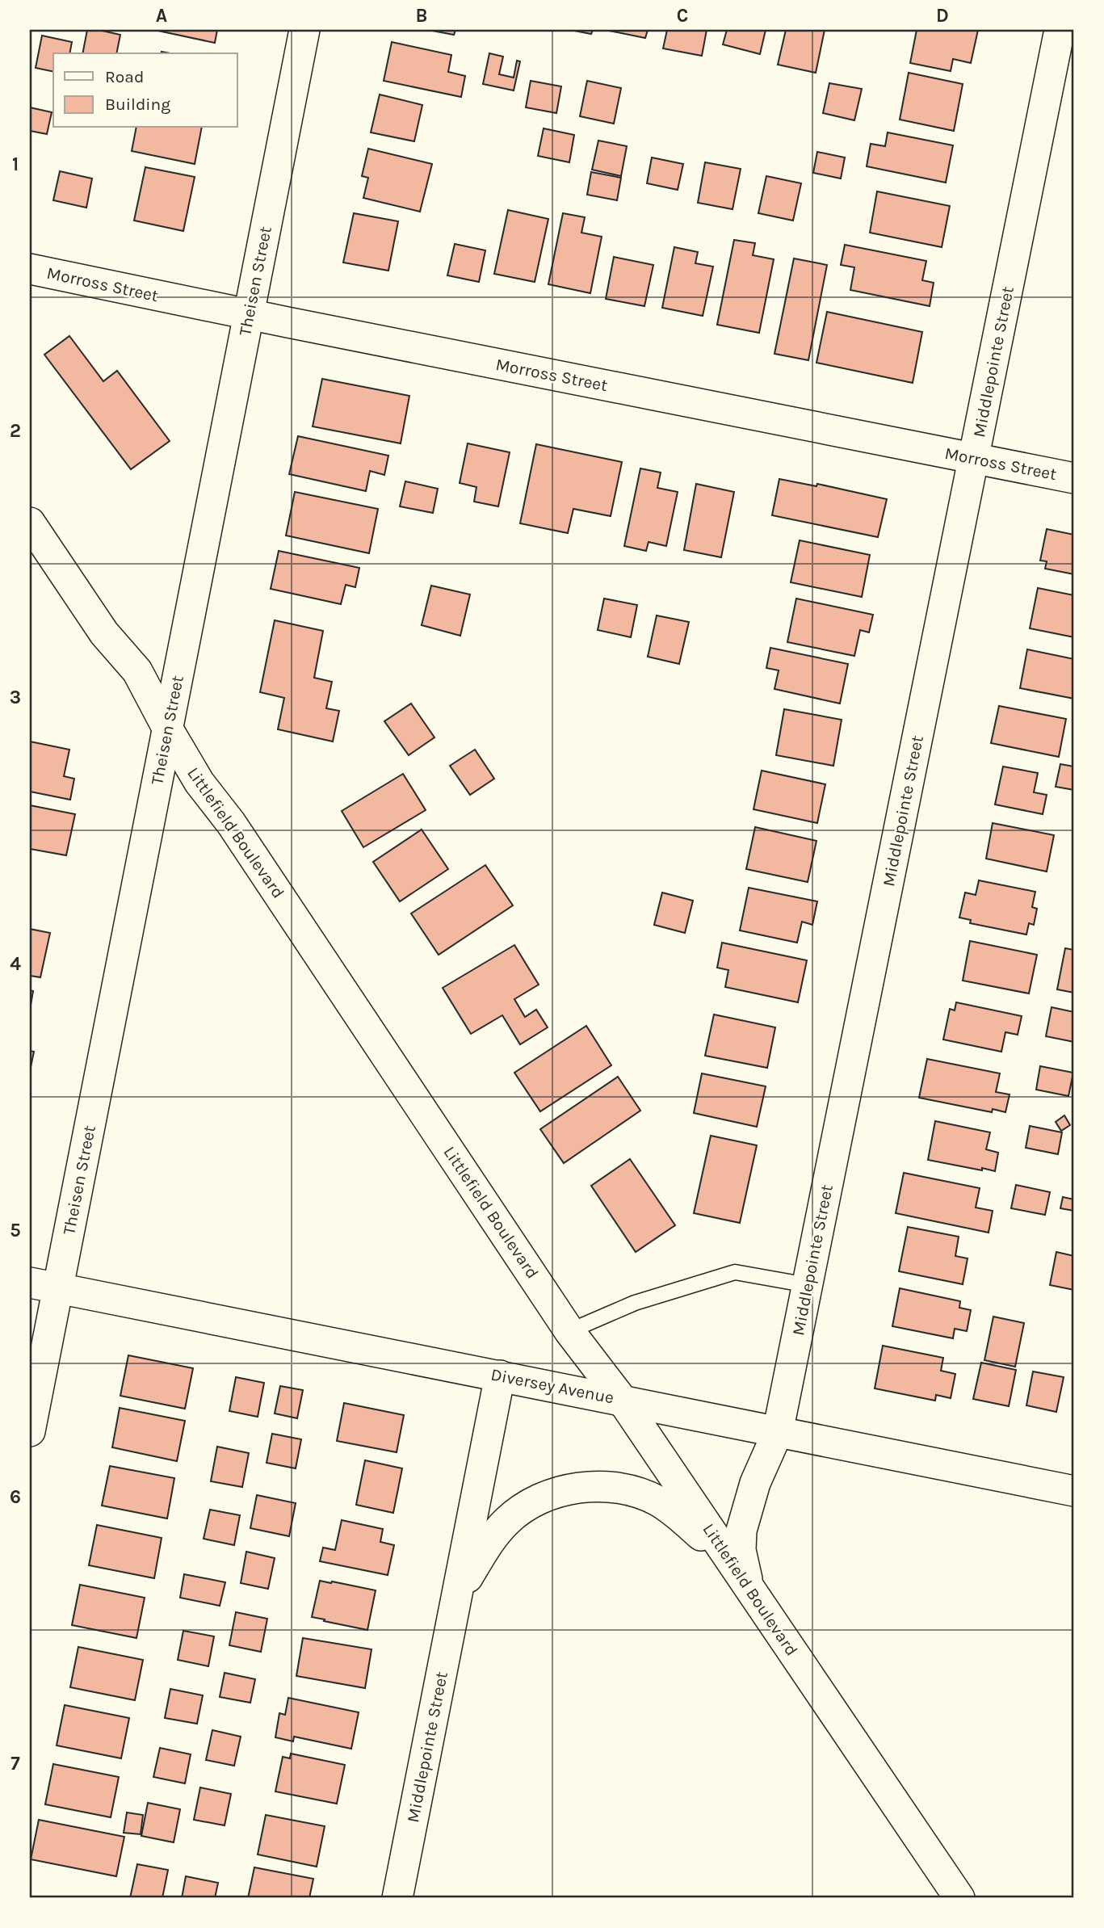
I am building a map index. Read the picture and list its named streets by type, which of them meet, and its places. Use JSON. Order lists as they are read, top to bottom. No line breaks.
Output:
{"streets":{"street":["Theisen Street","Morross Street","Middlepointe Street","Littlefield Boulevard","Diversey Avenue"]},"crossings":[["Theisen Street","Morross Street"],["Theisen Street","Littlefield Boulevard"],["Theisen Street","Diversey Avenue"],["Morross Street","Middlepointe Street"],["Middlepointe Street","Littlefield Boulevard"],["Middlepointe Street","Diversey Avenue"],["Littlefield Boulevard","Diversey Avenue"]],"legend":["Road","Building"],"grid":{"columns":["A","B","C","D"],"rows":["1","2","3","4","5","6","7"]}}
